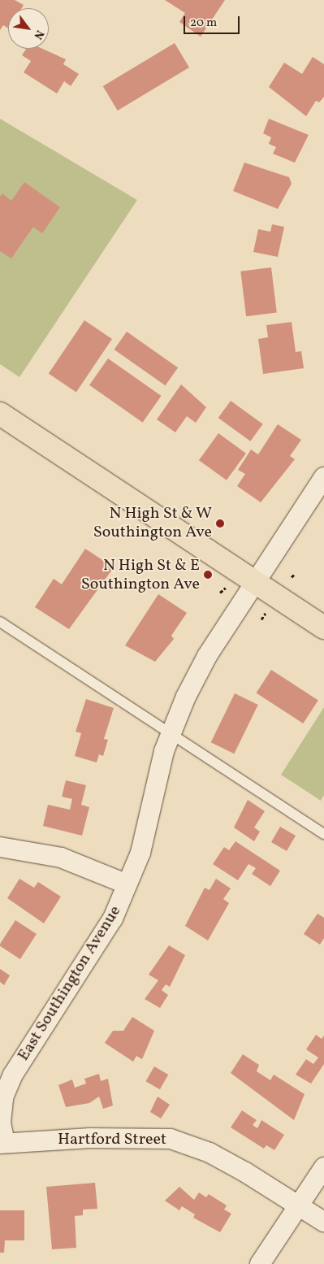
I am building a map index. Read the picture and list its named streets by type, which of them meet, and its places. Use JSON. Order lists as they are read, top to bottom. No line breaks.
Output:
{"streets":{"street":["East Southington Avenue","Hartford Street"]},"crossings":[["East Southington Avenue","Hartford Street"]],"places":["N High St & W Southington Ave","N High St & E Southington Ave"],"scale_bar":"20 m","north":"bottom right"}
